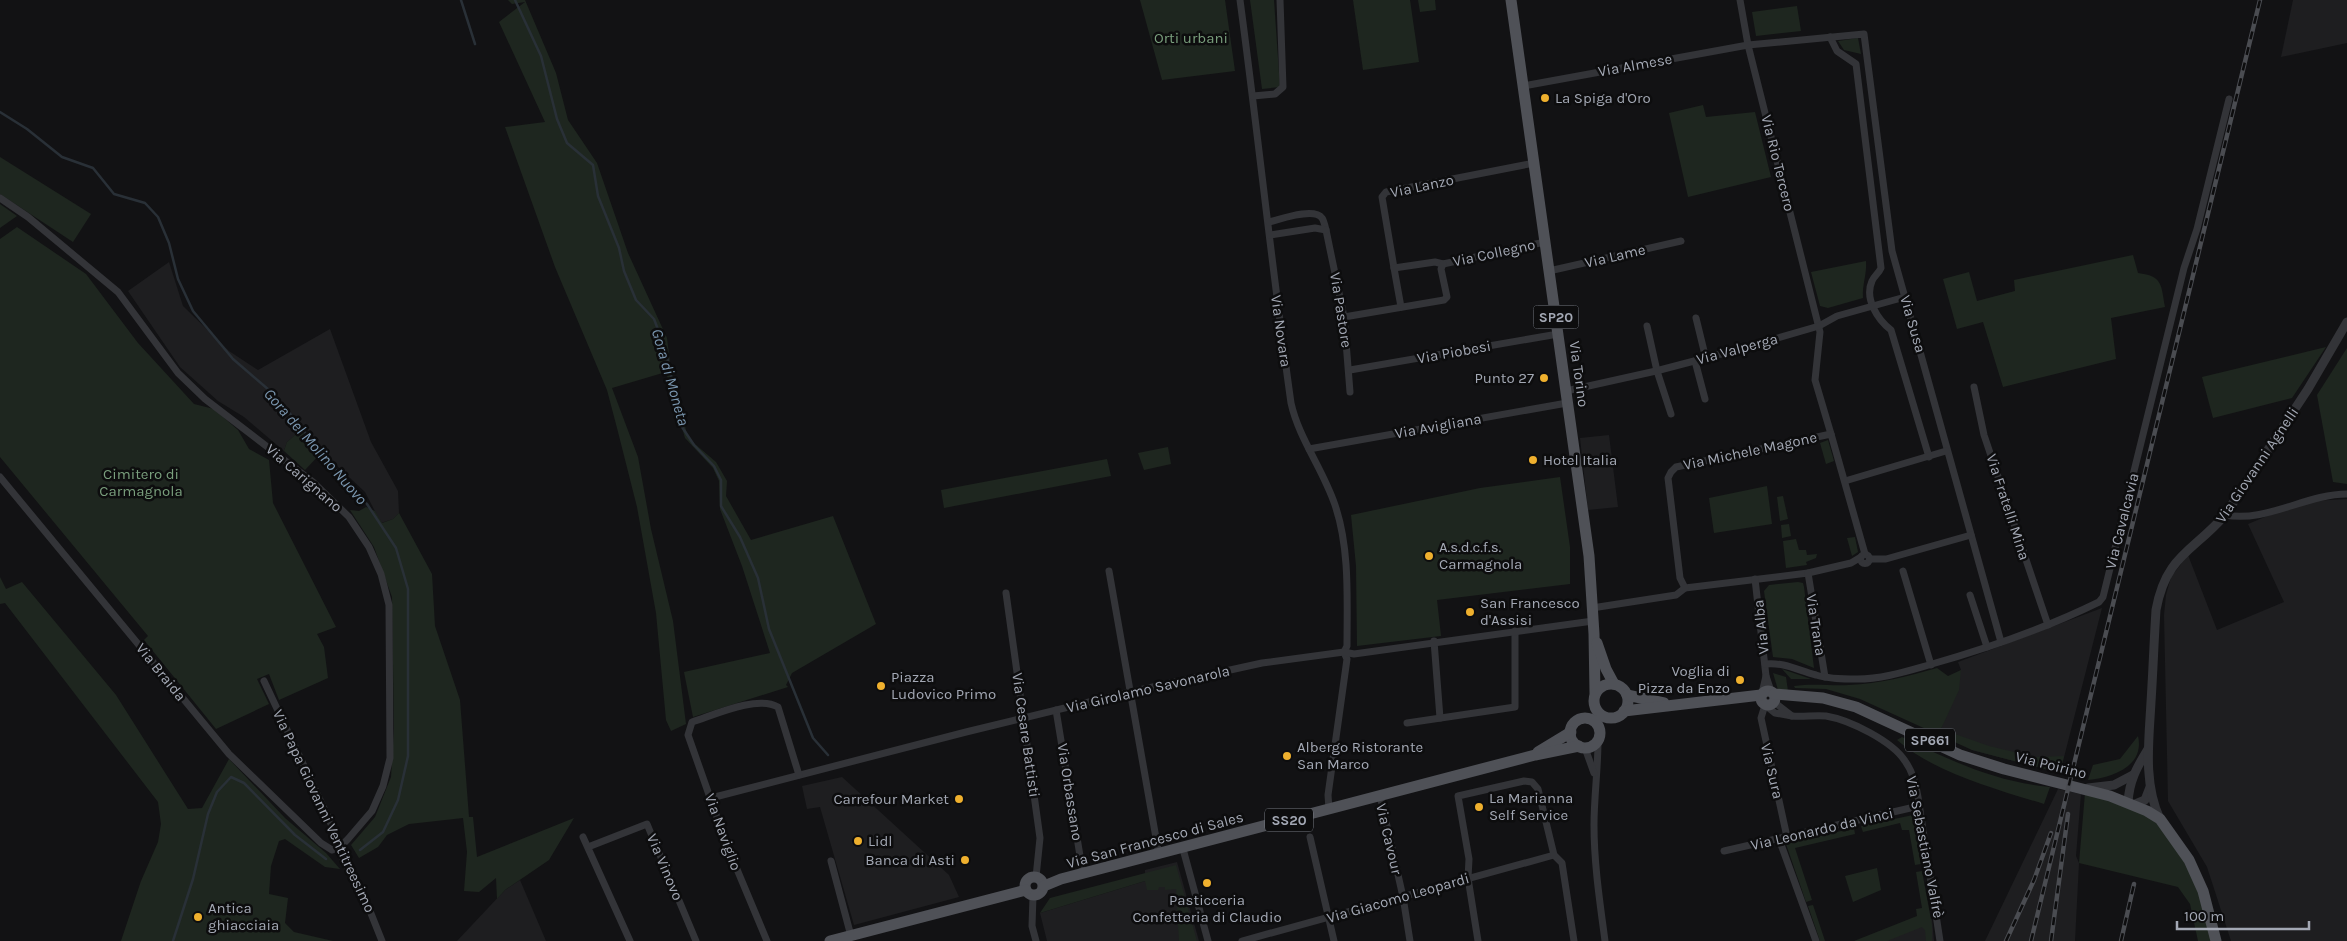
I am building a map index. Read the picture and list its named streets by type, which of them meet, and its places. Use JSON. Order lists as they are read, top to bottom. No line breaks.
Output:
{"streets":{"main road":["SP20","Via Torino","SP661","Via Poirino","SS20","Via San Francesco di Sales"],"street":["Via Almese","Via Rio Tercero","Via Lanzo","Via Collegno","Via Lame","Via Pastore","Via Susa","Via Novara","Via Valperga","Via Piobesi","Via Avigliana","Via Michele Magone","Via Giovanni Agnelli","Via Carignano","Via Fratelli Mina","Via Cavalcavia","Via Trana","Via Alba","Via Braida","Via Girolamo Savonarola","Via Cesare Battisti","Via Sura","Via Orbassano","Via Papa Giovanni Ventitreesimo","Via Leonardo da Vinci","Via Naviglio","Via Cavour","Via Sebastiano Valfrè","Via Vinovo","Via Giacomo Leopardi"]},"crossings":[["Via Almese","Via Rio Tercero"],["Via Almese","Via Susa"],["Via Almese","Via Torino"],["Via Rio Tercero","Via Susa"],["Via Rio Tercero","Via Valperga"],["Via Rio Tercero","Via Michele Magone"],["Via Lanzo","Via Collegno"],["Via Lanzo","Via Torino"],["Via Collegno","Via Torino"],["Via Lame","Via Torino"],["Via Pastore","Via Piobesi"],["Via Susa","Via Valperga"],["Via Susa","Via Cavalcavia"],["Via Novara","Via Avigliana"],["Via Novara","Via Girolamo Savonarola"],["Via Novara","Via San Francesco di Sales"],["Via Valperga","Via Torino"],["Via Valperga","Via Michele Magone"],["Via Piobesi","Via Torino"],["Via Torino","Via Avigliana"],["Via Torino","Via Girolamo Savonarola"],["Via Torino","Via Poirino"],["Via Giovanni Agnelli","Via Poirino"],["Via Carignano","Via Braida"],["Via Carignano","Via Papa Giovanni Ventitreesimo"],["Via Fratelli Mina","Via Cavalcavia"],["Via Cavalcavia","Via Trana"],["Via Cavalcavia","Via Alba"],["Via Alba","Via Poirino"],["Via Alba","Via Sura"],["Via Alba","Via Sebastiano Valfrè"],["Via Braida","Via Papa Giovanni Ventitreesimo"],["Via Girolamo Savonarola","Via Cesare Battisti"],["Via Girolamo Savonarola","Via Orbassano"],["Via Girolamo Savonarola","Via Naviglio"],["Via Cesare Battisti","Via San Francesco di Sales"],["Via Poirino","Via Sura"],["Via Poirino","Via Sebastiano Valfrè"],["Via Sura","Via Leonardo da Vinci"],["Via Sura","Via Sebastiano Valfrè"],["Via Orbassano","Via San Francesco di Sales"],["Via Leonardo da Vinci","Via Sebastiano Valfrè"],["Via Cavour","Via San Francesco di Sales"],["Via Cavour","Via Giacomo Leopardi"]],"water":["Gora di Moneta","Gora del Molino Nuovo"],"parks":["Orti urbani","Cimitero di Carmagnola"],"places":["La Spiga d'Oro","Punto 27","Hotel Italia","A.s.d.c.f.s. Carmagnola","San Francesco d'Assisi","Voglia di Pizza da Enzo","Piazza Ludovico Primo","Albergo Ristorante San Marco","Carrefour Market","La Marianna Self Service","Lidl","Banca di Asti","Pasticceria Confetteria di Claudio","Antica ghiacciaia"],"scale_bar":"100 m"}
